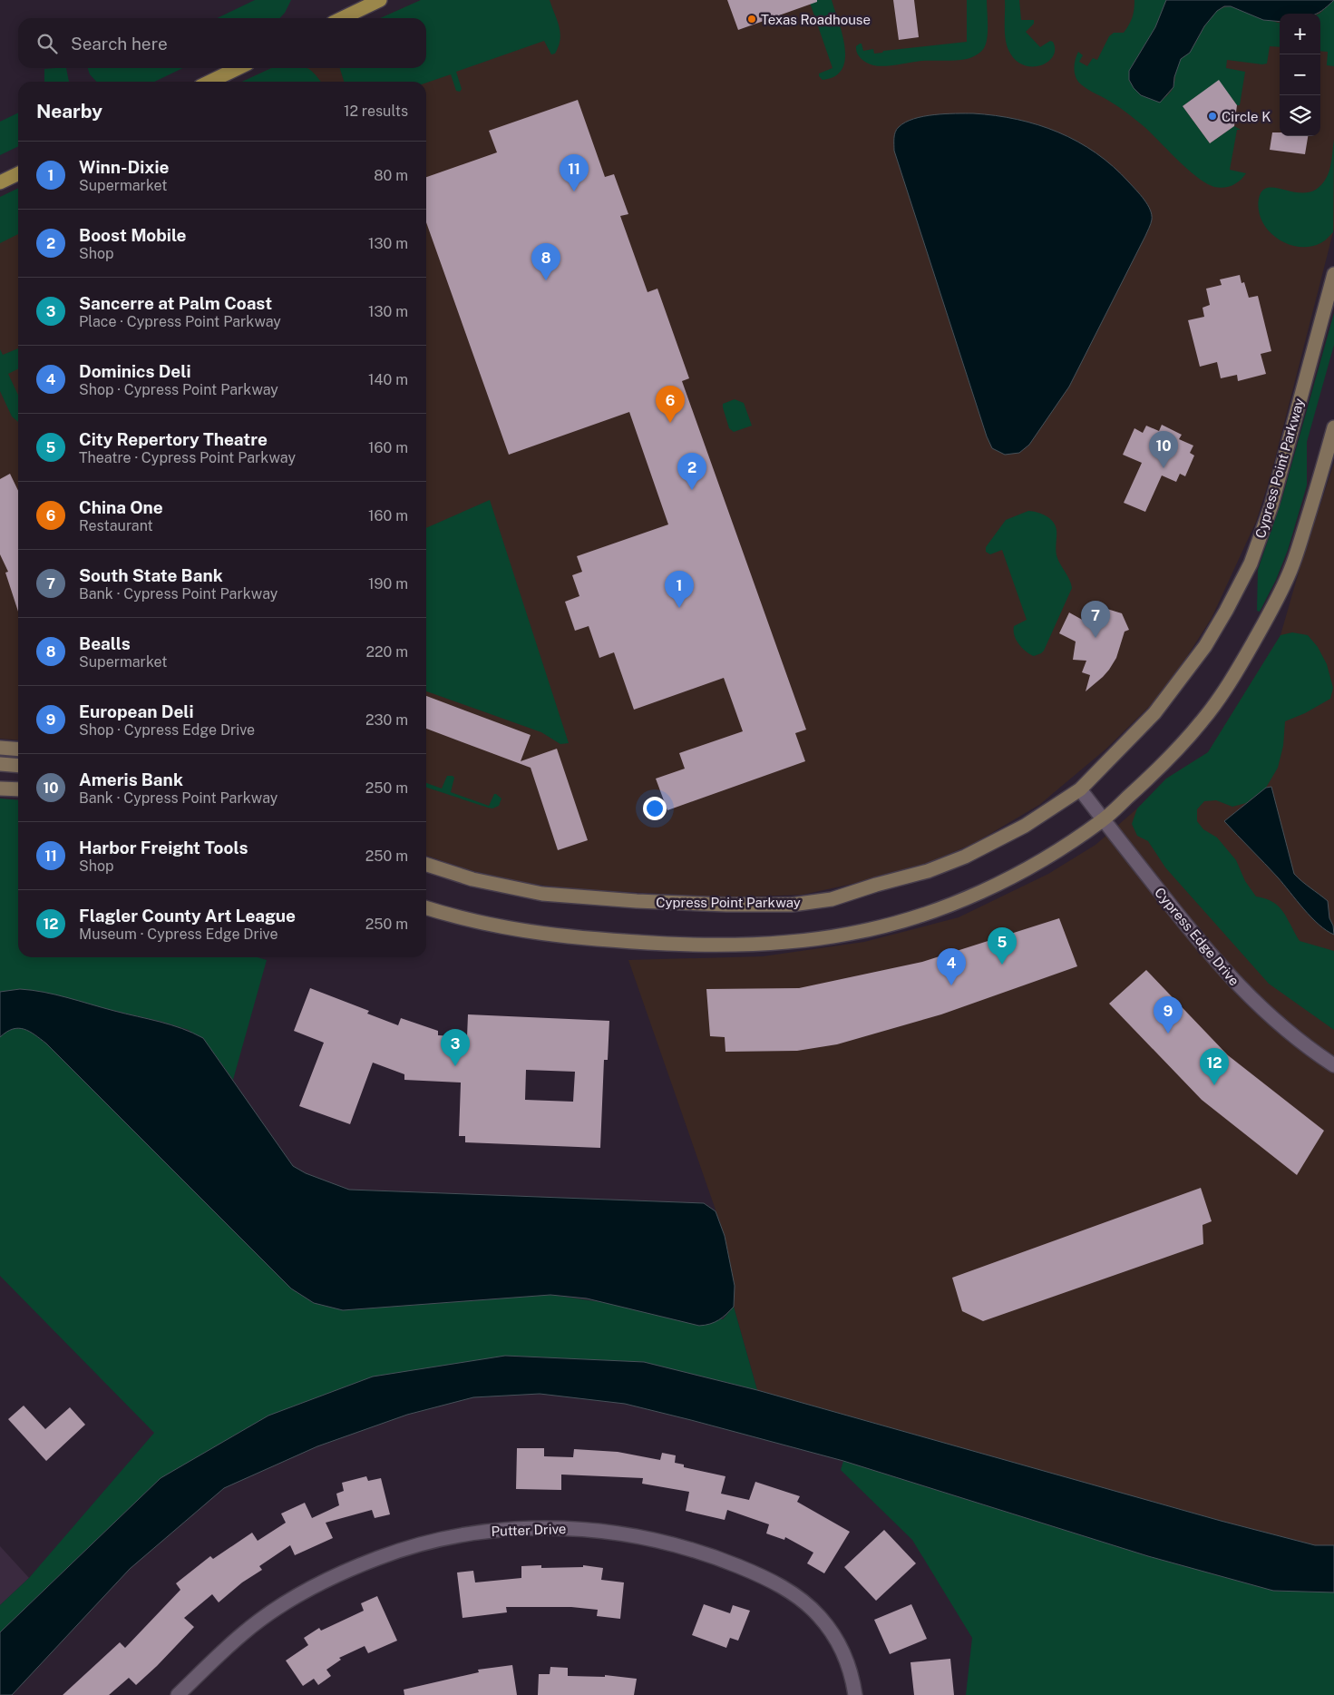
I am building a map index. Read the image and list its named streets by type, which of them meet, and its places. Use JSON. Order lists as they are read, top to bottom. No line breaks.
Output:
{"streets":{"street":["Cypress Point Parkway","Cypress Edge Drive","Putter Drive"]},"crossings":[["Cypress Point Parkway","Cypress Edge Drive"]],"places":["Texas Roadhouse","Circle K"],"page":{"map_buttons":["+","−"],"search":"Search here","heading":["Nearby","12 results"],"list":[{"mark":"1","name":"Winn-Dixie","note":"Supermarket","value":"80 m"},{"mark":"2","name":"Boost Mobile","note":"Shop","value":"130 m"},{"mark":"3","name":"Sancerre at Palm Coast","note":"Place · Cypress Point Parkway","value":"130 m"},{"mark":"4","name":"Dominics Deli","note":"Shop · Cypress Point Parkway","value":"140 m"},{"mark":"5","name":"City Repertory Theatre","note":"Theatre · Cypress Point Parkway","value":"160 m"},{"mark":"6","name":"China One","note":"Restaurant","value":"160 m"},{"mark":"7","name":"South State Bank","note":"Bank · Cypress Point Parkway","value":"190 m"},{"mark":"8","name":"Bealls","note":"Supermarket","value":"220 m"},{"mark":"9","name":"European Deli","note":"Shop · Cypress Edge Drive","value":"230 m"},{"mark":"10","name":"Ameris Bank","note":"Bank · Cypress Point Parkway","value":"250 m"},{"mark":"11","name":"Harbor Freight Tools","note":"Shop","value":"250 m"},{"mark":"12","name":"Flagler County Art League","note":"Museum · Cypress Edge Drive","value":"250 m"}],"pins":["11","8","6","10","2","1","7","5","4","9","3","12"]}}
